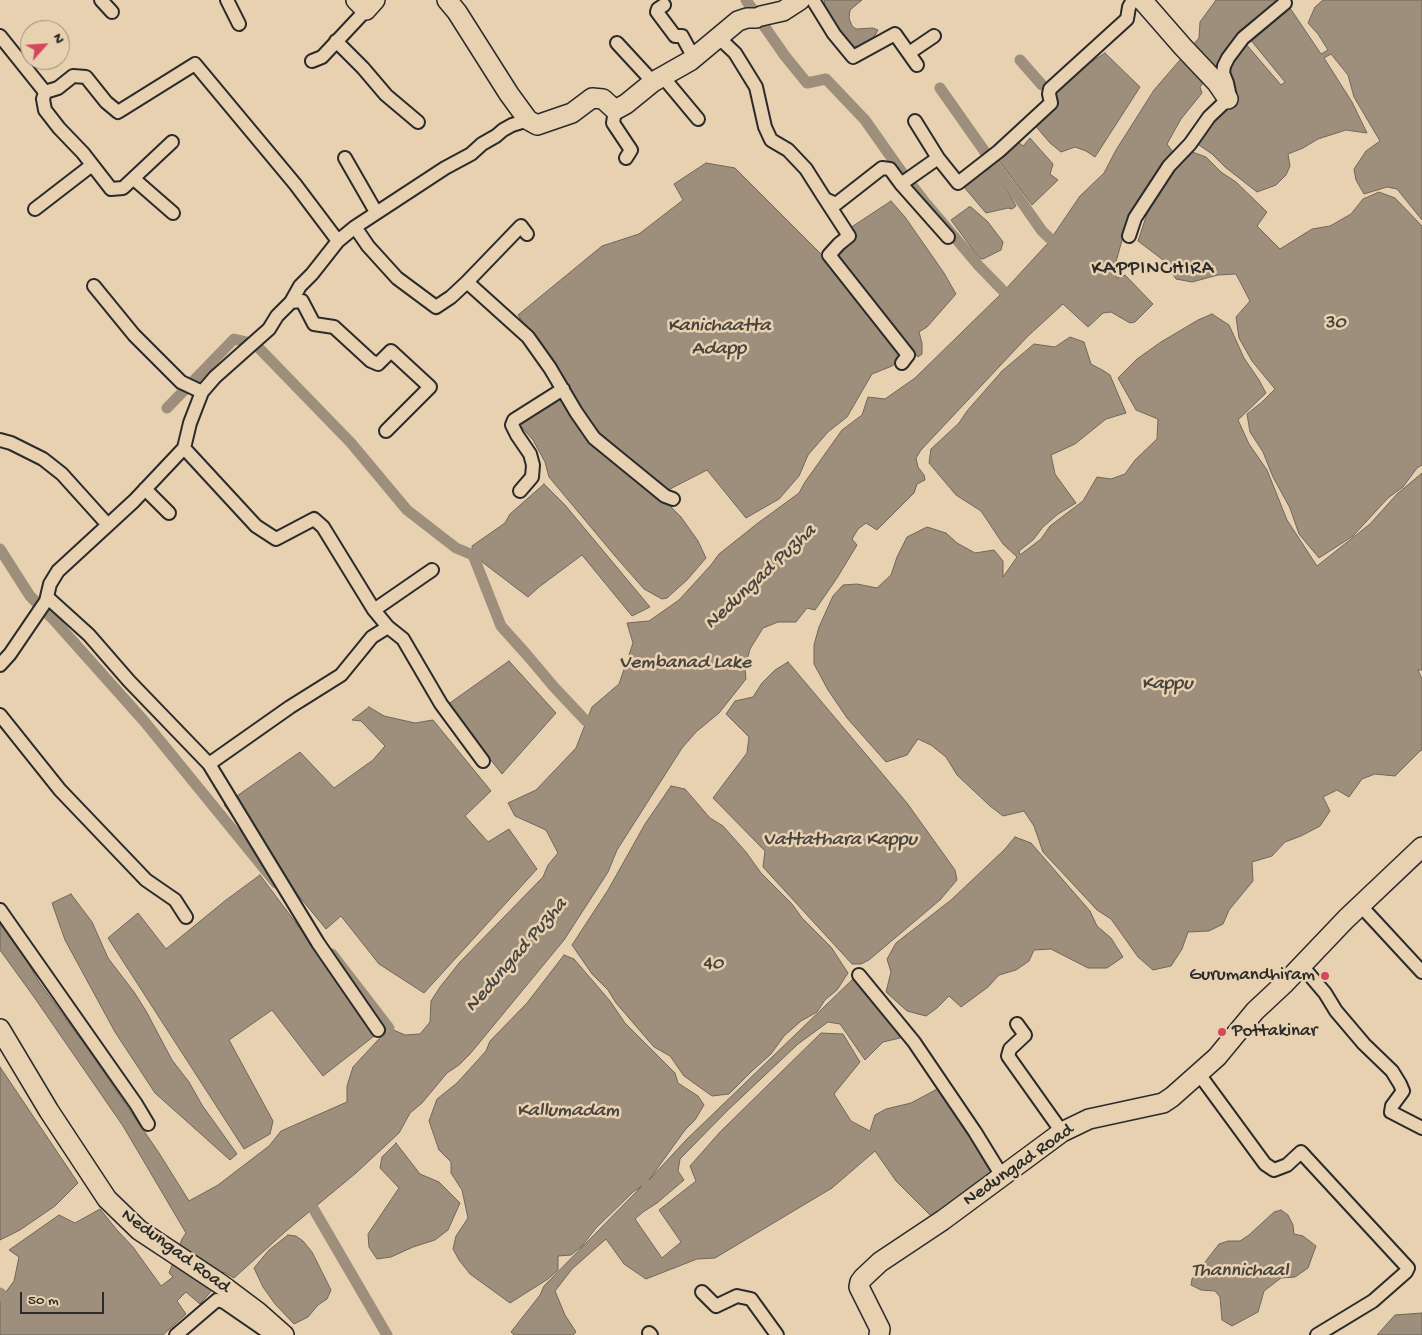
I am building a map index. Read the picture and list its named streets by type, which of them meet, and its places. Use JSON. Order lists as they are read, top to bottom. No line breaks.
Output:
{"streets":{"street":["Nedungad Road"]},"districts":["KAPPINCHIRA"],"water":["30","Kanichaatta Adapp","Nedungad Puzha","Vembanad Lake","Kappu","Vattathara Kappu","40","Kallumadam","Thannichaal"],"places":["Gurumandhiram","Pottakinar"],"scale_bar":"50 m","north":"top right"}
